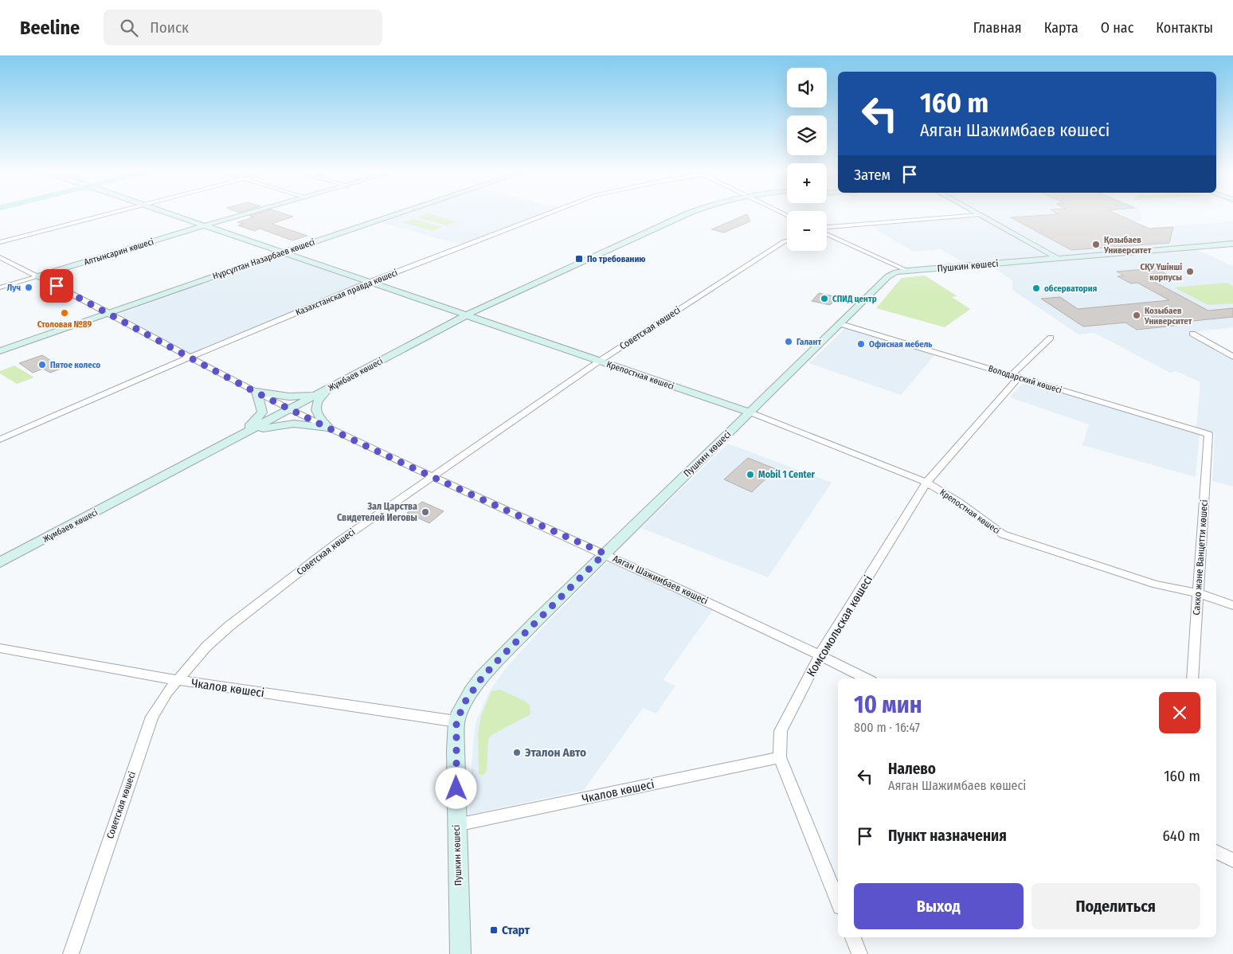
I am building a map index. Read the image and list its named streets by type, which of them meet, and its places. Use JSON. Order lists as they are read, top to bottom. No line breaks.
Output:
{"streets":{"street":["Алтынсарин көшесі","Нұрсұлтан Назарбаев көшесі","Пушкин көшесі","Казахстанская правда көшесі","Советская көшесі","Жұмбаев көшесі","Крепостная көшесі","Володарский көшесі","Сакко және Ванцетти көшесі","Аяган Шажимбаев көшесі","Комсомольская көшесі","Чкалов көшесі"]},"crossings":[["Алтынсарин көшесі","Крепостная көшесі"],["Алтынсарин көшесі","Аяган Шажимбаев көшесі"],["Нұрсұлтан Назарбаев көшесі","Крепостная көшесі"],["Нұрсұлтан Назарбаев көшесі","Аяган Шажимбаев көшесі"],["Пушкин көшесі","Крепостная көшесі"],["Пушкин көшесі","Володарский көшесі"],["Пушкин көшесі","Аяган Шажимбаев көшесі"],["Пушкин көшесі","Чкалов көшесі"],["Казахстанская правда көшесі","Крепостная көшесі"],["Казахстанская правда көшесі","Аяган Шажимбаев көшесі"],["Советская көшесі","Крепостная көшесі"],["Советская көшесі","Аяган Шажимбаев көшесі"],["Советская көшесі","Чкалов көшесі"],["Жұмбаев көшесі","Крепостная көшесі"],["Жұмбаев көшесі","Аяган Шажимбаев көшесі"],["Крепостная көшесі","Сакко және Ванцетти көшесі"],["Крепостная көшесі","Комсомольская көшесі"],["Володарский көшесі","Сакко және Ванцетти көшесі"],["Володарский көшесі","Комсомольская көшесі"],["Аяган Шажимбаев көшесі","Комсомольская көшесі"],["Комсомольская көшесі","Чкалов көшесі"]],"places":{"other":["Қозыбаев Университет","СҚУ Үшінші корпусы","Луч","обсерватория","СПИД центр","Столовая №89","Козыбаев Университет","Галант","Офисная мебель","Пятое колесо","Mobil 1 Center","Зал Царства Свидетелей Иеговы","Эталон Авто"],"transit":["По требованию","Старт"]},"page":{"header":"Beeline","search":"Поиск","nav":["Главная","Карта","О нас","Контакты"],"map_buttons":["+","−"],"turn":["160 m","Аяган Шажимбаев көшесі"],"then":"Затем","heading":["10 мин","800 m · 16:47"],"list":[{"name":"Налево","note":"Аяган Шажимбаев көшесі","value":"160 m"},{"name":"Пункт назначения","value":"640 m"}],"buttons":["Выход","Поделиться"]}}
